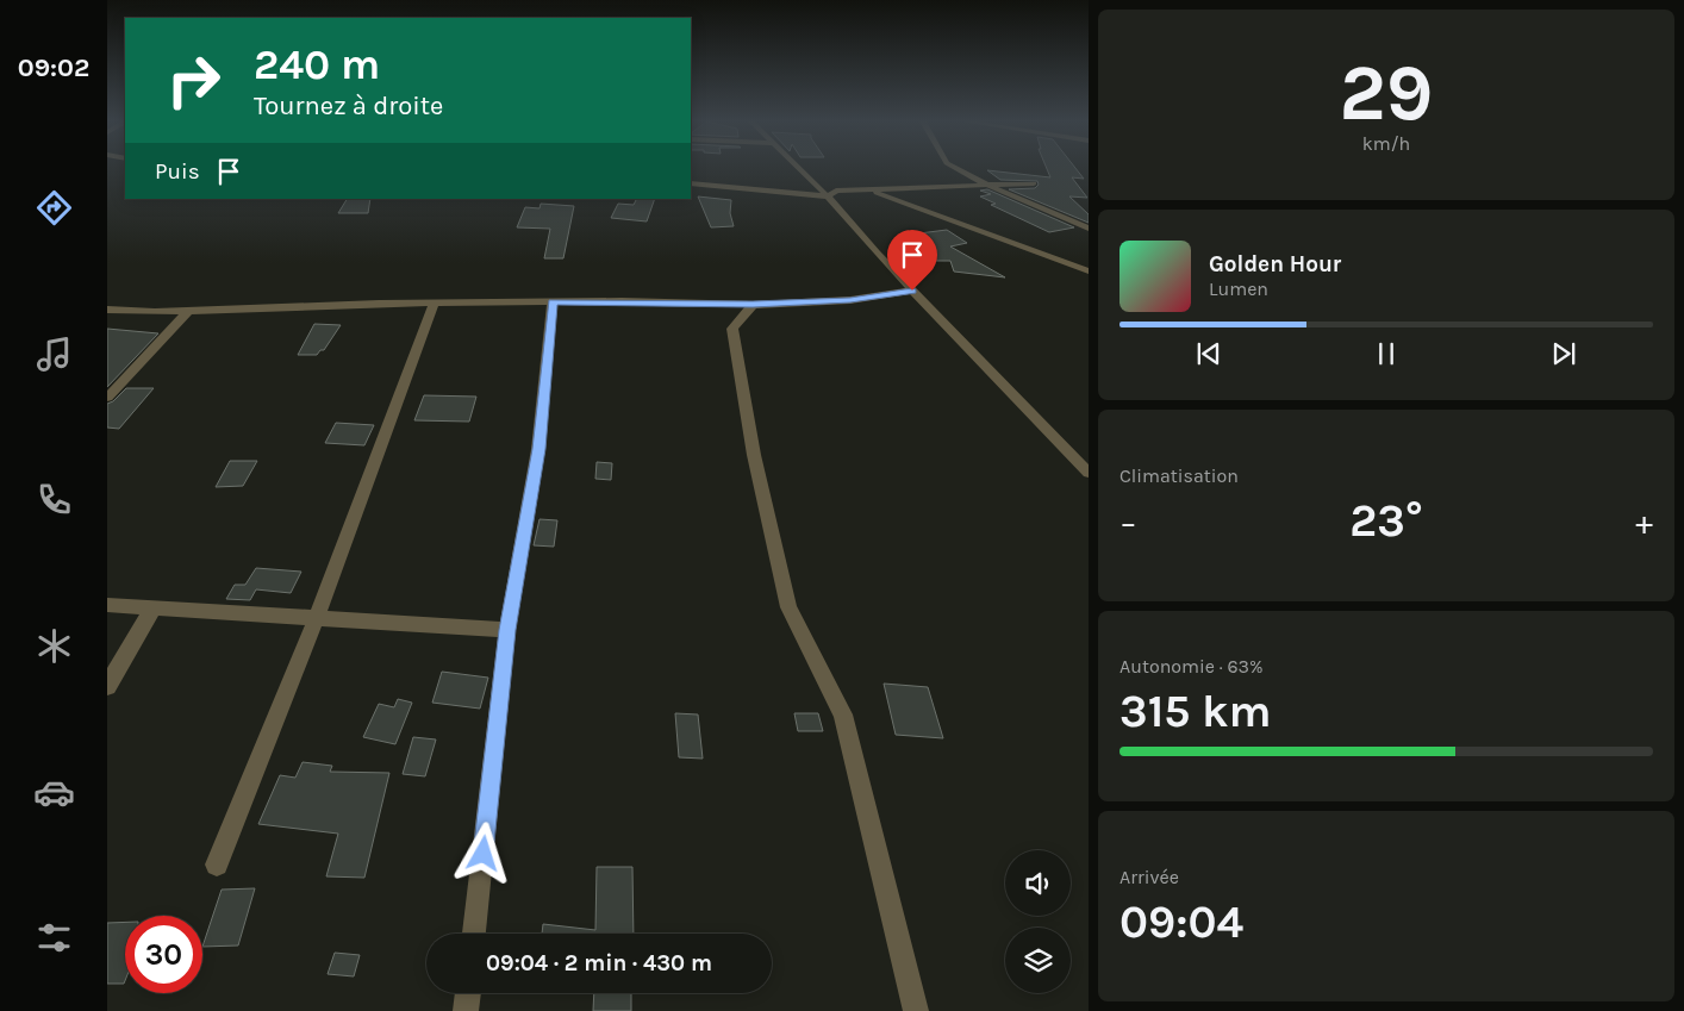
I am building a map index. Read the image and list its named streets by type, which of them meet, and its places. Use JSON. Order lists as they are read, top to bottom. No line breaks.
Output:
{"page":{"tabs":"09:02","tile":[["29","km/h"],"Climatisation",["Autonomie · 63%","315 km"],["Arrivée","09:04"]],"turn":["240 m","Tournez à droite"],"then":"Puis","song":["Golden Hour","Lumen"],"heat":["−","23°","+"],"limit":"30","trip":"09:04 · 2 min · 430 m"}}
